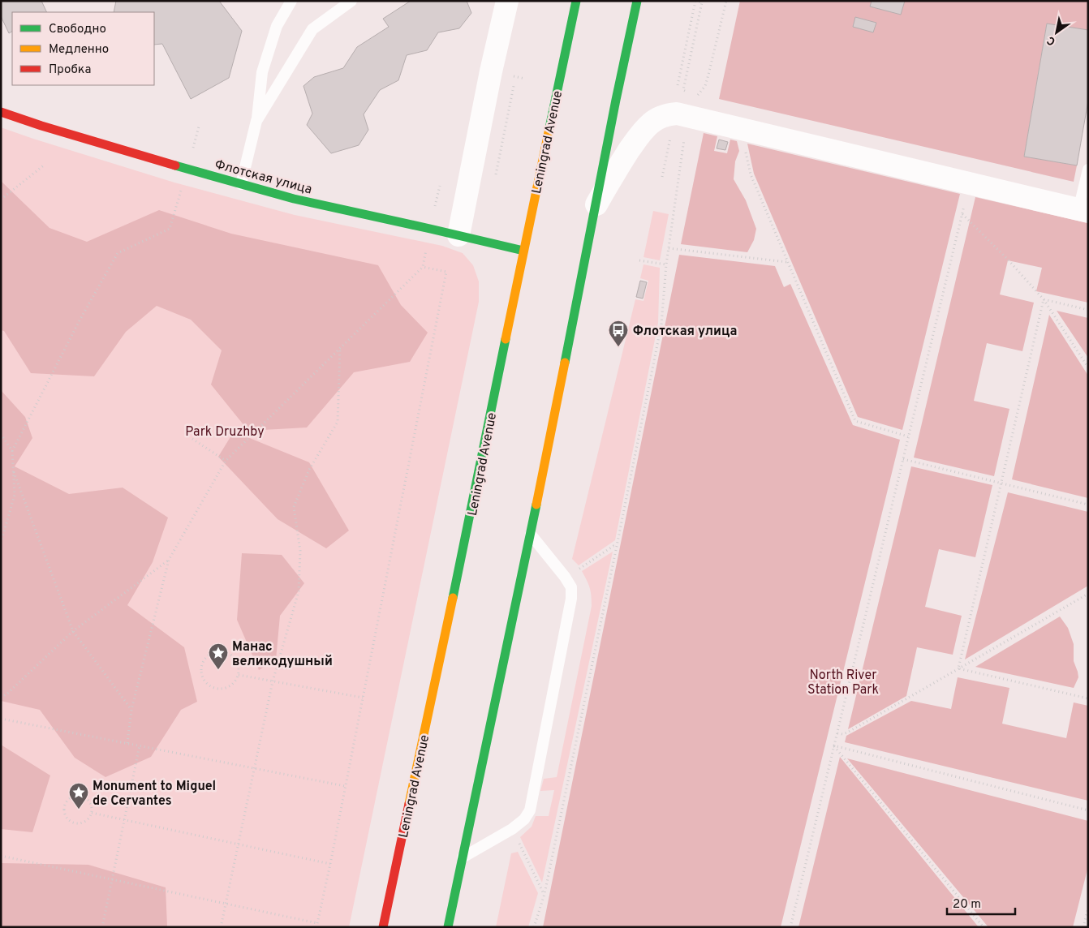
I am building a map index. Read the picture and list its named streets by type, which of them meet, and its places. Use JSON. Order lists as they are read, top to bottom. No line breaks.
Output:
{"streets":{"main road":["Leningrad Avenue","Флотская улица"]},"crossings":[["Leningrad Avenue","Флотская улица"]],"parks":["Park Druzhby","North River Station Park"],"places":{"bus stop":["Флотская улица"],"place":["Манас великодушный","Monument to Miguel de Cervantes"]},"legend":["Свободно","Медленно","Пробка"],"scale_bar":"20 m","north":"bottom left"}
